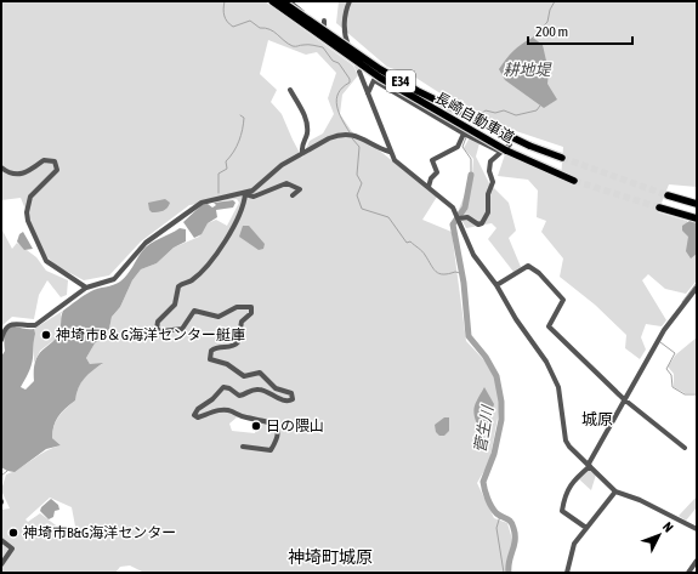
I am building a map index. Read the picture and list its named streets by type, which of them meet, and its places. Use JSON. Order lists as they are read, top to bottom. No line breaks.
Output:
{"streets":{"highway":["E34","長崎自動車道"]},"districts":["城原","神埼町城原"],"water":["耕地堤","菅生川"],"places":["神埼市B＆G海洋センター艇庫","日の隈山","神埼市B&G海洋センター"],"scale_bar":"200 m","north":"top right"}
